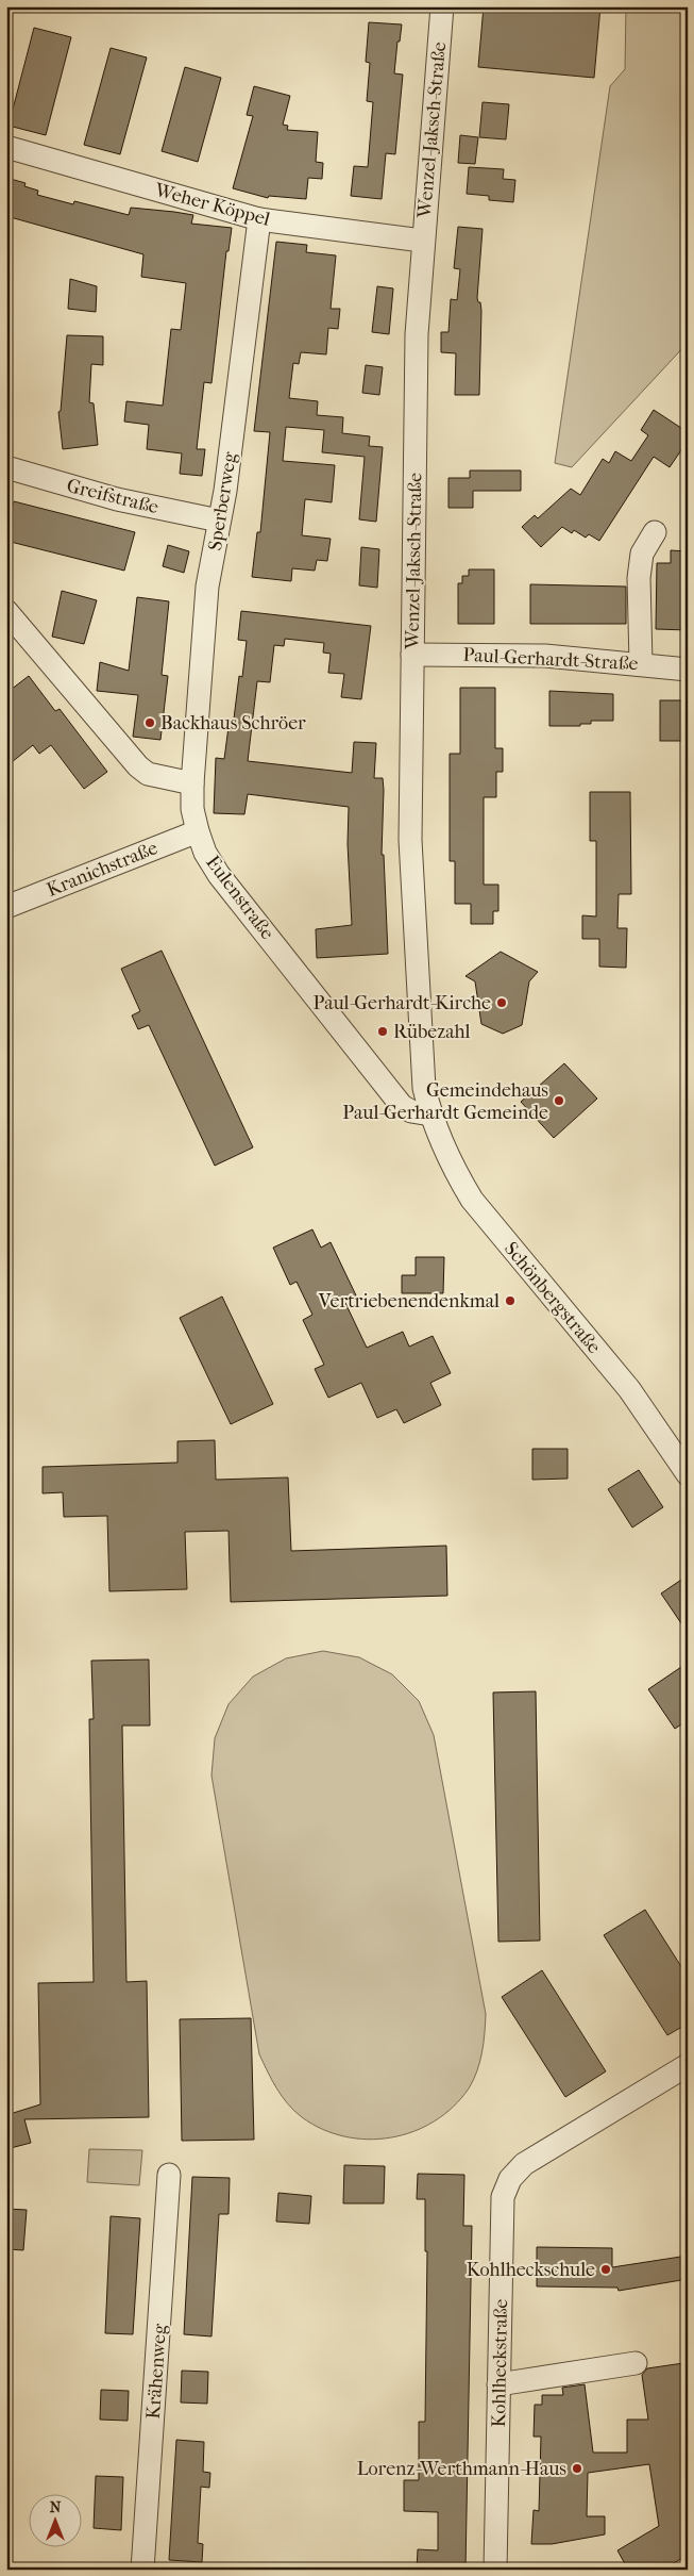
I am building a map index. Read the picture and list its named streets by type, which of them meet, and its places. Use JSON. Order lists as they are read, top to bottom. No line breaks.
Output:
{"streets":{"street":["Wenzel-Jaksch-Straße","Weher Köppel","Greifstraße","Sperberweg","Paul-Gerhardt-Straße","Kranichstraße","Eulenstraße","Schönbergstraße","Kohlheckstraße","Krähenweg"]},"crossings":[["Wenzel-Jaksch-Straße","Weher Köppel"],["Wenzel-Jaksch-Straße","Paul-Gerhardt-Straße"],["Wenzel-Jaksch-Straße","Eulenstraße"],["Wenzel-Jaksch-Straße","Schönbergstraße"],["Weher Köppel","Sperberweg"],["Greifstraße","Sperberweg"],["Sperberweg","Eulenstraße"],["Kranichstraße","Eulenstraße"],["Eulenstraße","Schönbergstraße"]],"places":["Backhaus Schröer","Paul-Gerhardt-Kirche","Rübezahl","Gemeindehaus Paul-Gerhardt Gemeinde","Vertriebenendenkmal","Kohlheckschule","Lorenz-Werthmann-Haus"],"north":"top"}
